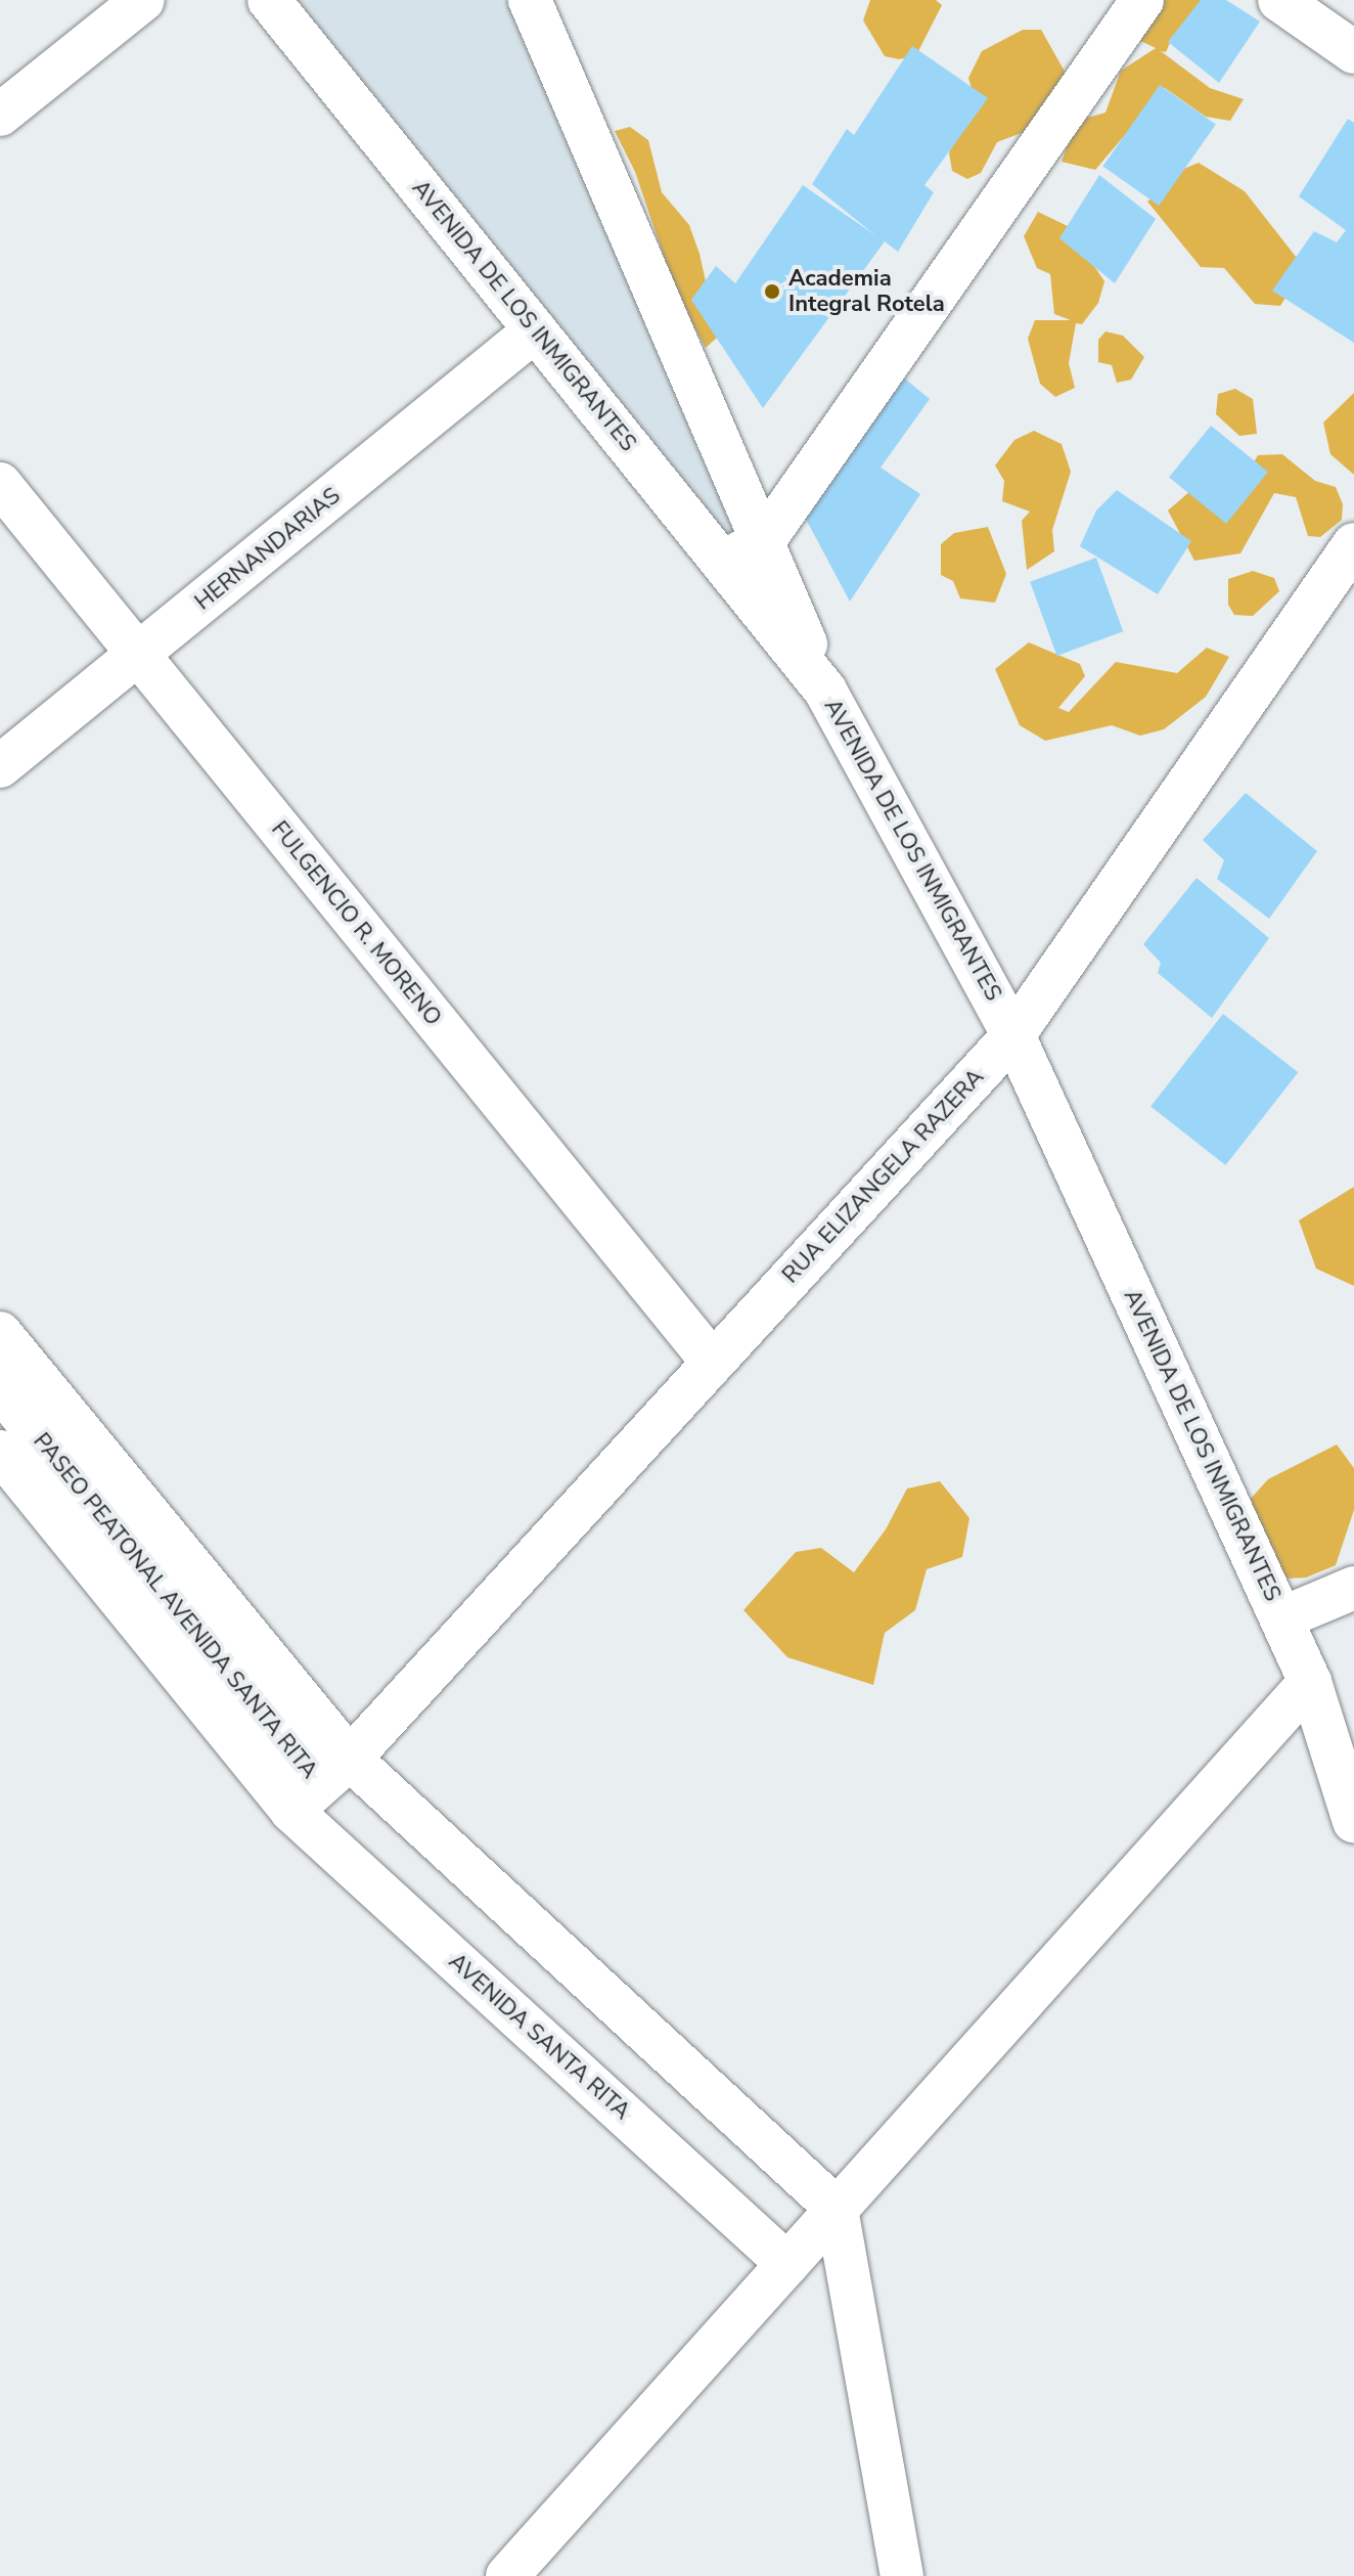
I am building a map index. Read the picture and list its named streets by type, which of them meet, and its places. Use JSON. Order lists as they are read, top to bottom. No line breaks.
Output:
{"streets":{"street":["AVENIDA DE LOS INMIGRANTES","HERNANDARIAS","FULGENCIO R. MORENO","RUA ELIZANGELA RAZERA","PASEO PEATONAL AVENIDA SANTA RITA","AVENIDA SANTA RITA"]},"crossings":[["AVENIDA DE LOS INMIGRANTES","HERNANDARIAS"],["AVENIDA DE LOS INMIGRANTES","RUA ELIZANGELA RAZERA"],["HERNANDARIAS","FULGENCIO R. MORENO"],["FULGENCIO R. MORENO","RUA ELIZANGELA RAZERA"],["PASEO PEATONAL AVENIDA SANTA RITA","AVENIDA SANTA RITA"]],"places":["Academia Integral Rotela"]}
